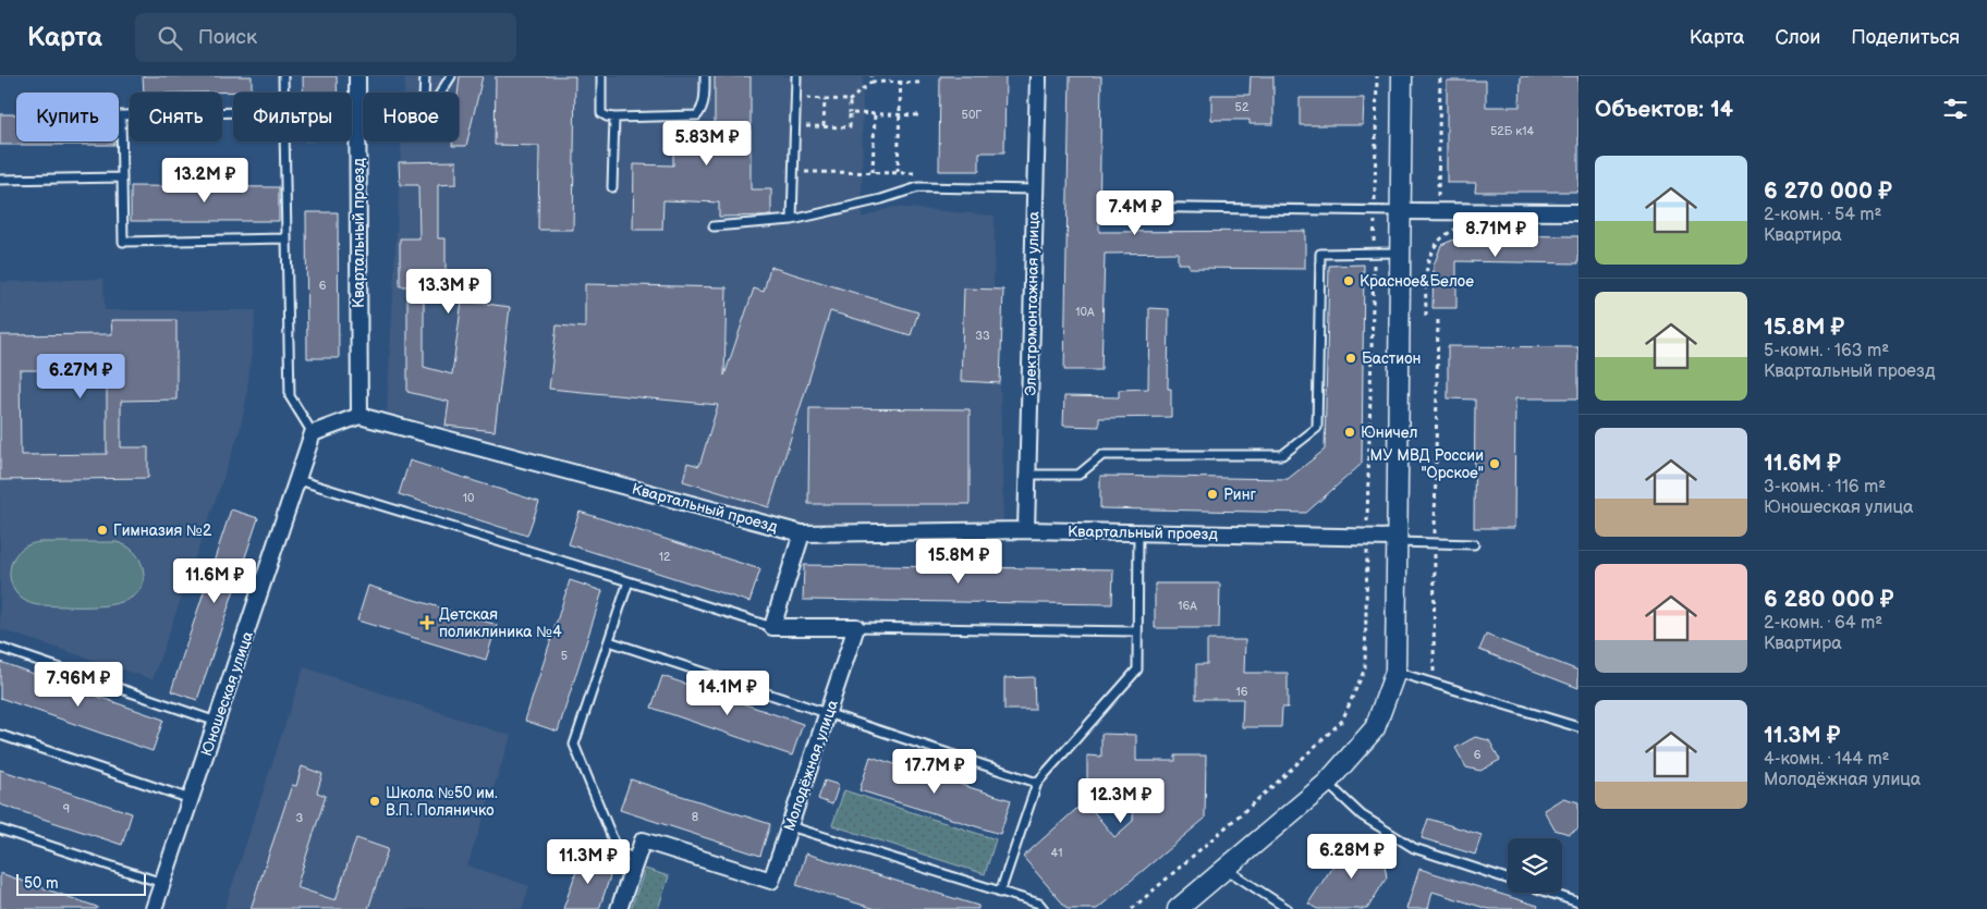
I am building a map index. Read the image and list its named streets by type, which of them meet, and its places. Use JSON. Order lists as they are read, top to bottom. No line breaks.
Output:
{"streets":{"street":["Квартальный проезд","Электромонтажная улица","Юношеская улица","Молодёжная улица"]},"crossings":[["Квартальный проезд","Электромонтажная улица"]],"places":{"other":["Красное&Белое","Бастион","Юничел","МУ МВД России \"Орское\"","Ринг","Гимназия №2","Школа №50 им. В.П. Поляничко"],"health":["Детская поликлиника №4"]},"house_numbers":["52","50Г","52Б к14","6","10А","33","10","12","16А","5","16","6","9","8","3","41"],"scale_bar":"50 m","page":{"header":"Карта","search":"Поиск","nav":["Карта","Слои","Поделиться"],"heading":"Объектов: 14","chip":["Купить","Снять","Фильтры","Новое"],"price":["5.83M ₽","13.2M ₽","7.4M ₽","8.71M ₽","13.3M ₽","6.27M ₽","15.8M ₽","11.6M ₽","7.96M ₽","14.1M ₽","17.7M ₽","12.3M ₽","6.28M ₽","11.3M ₽"],"list":[{"name":"6 270 000 ₽","note":"2-комн. · 54 m² · Квартира"},{"name":"15.8M ₽","note":"5-комн. · 163 m² · Квартальный проезд"},{"name":"11.6M ₽","note":"3-комн. · 116 m² · Юношеская улица"},{"name":"6 280 000 ₽","note":"2-комн. · 64 m² · Квартира"},{"name":"11.3M ₽","note":"4-комн. · 144 m² · Молодёжная улица"}],"scale":"50 m"}}
